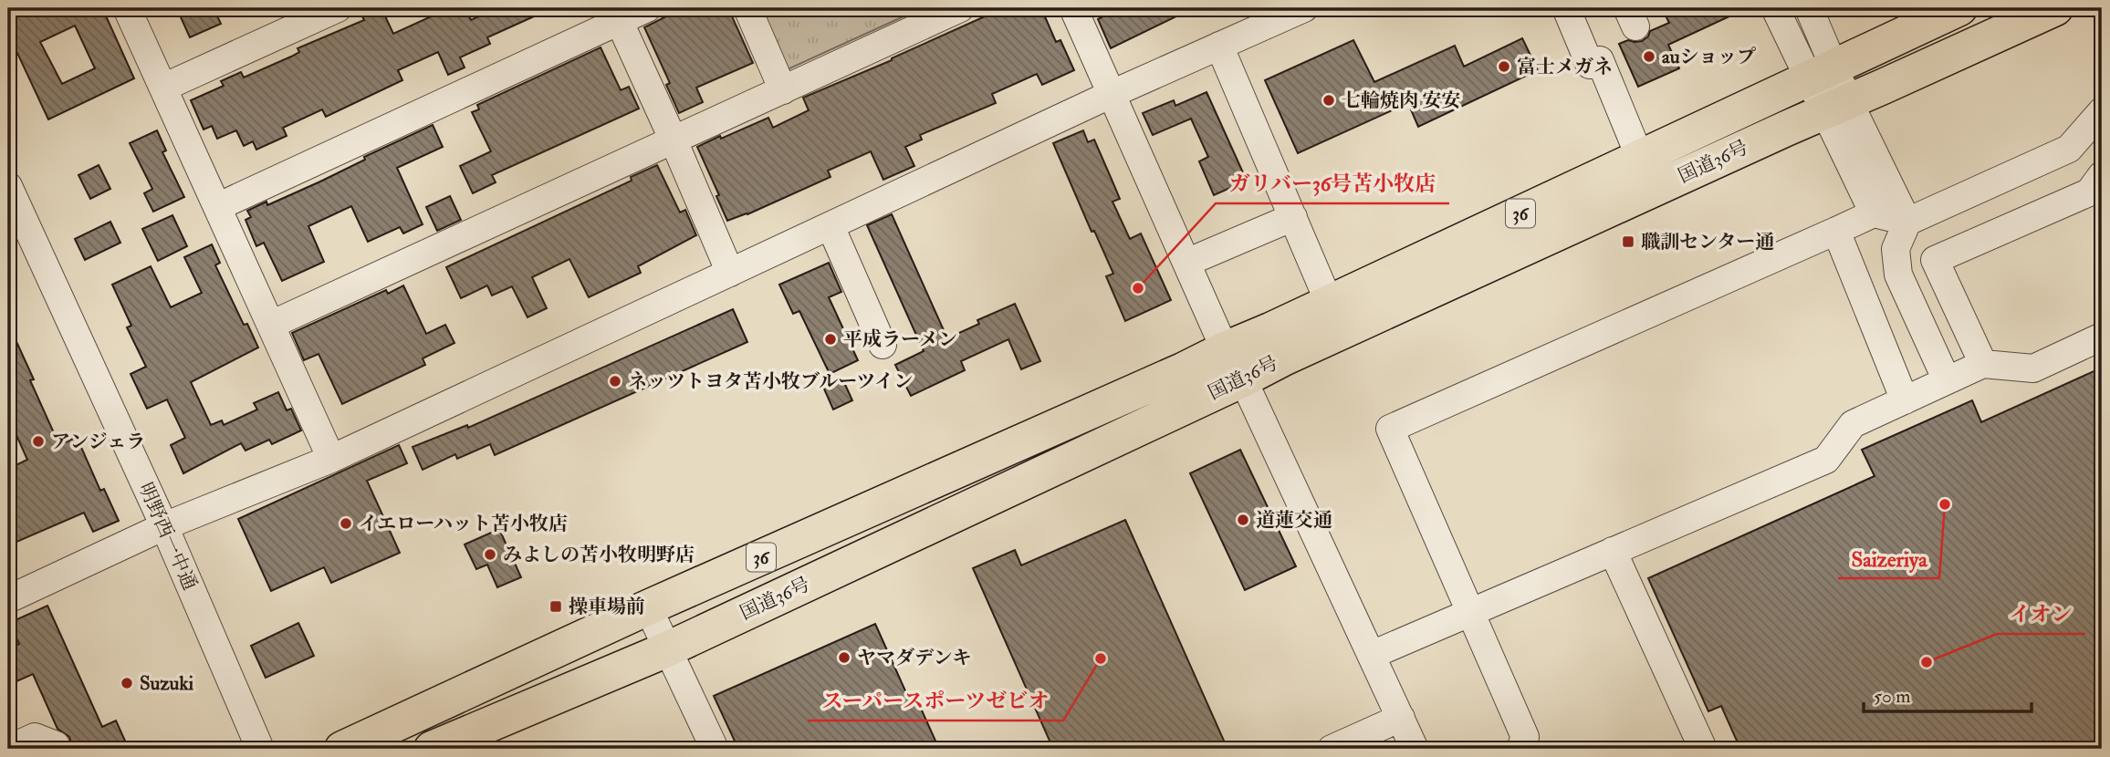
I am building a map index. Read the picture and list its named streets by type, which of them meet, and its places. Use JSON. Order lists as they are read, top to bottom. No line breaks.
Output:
{"streets":{"highway":["国道36号","36"],"street":["明野西一中通"]},"places":{"other":["auショップ","富士メガネ","七輪焼肉 安安","ガリバー36号苫小牧店","平成ラーメン","ネッツトヨタ苫小牧ブルーツイン","アンジェラ","Saizeriya","道蓮交通","イエローハット苫小牧店","みよしの苫小牧明野店","ヤマダデンキ","スーパースポーツゼビオ","イオン","Suzuki"],"transit":["職訓センター通","操車場前"]},"scale_bar":"50 m"}
